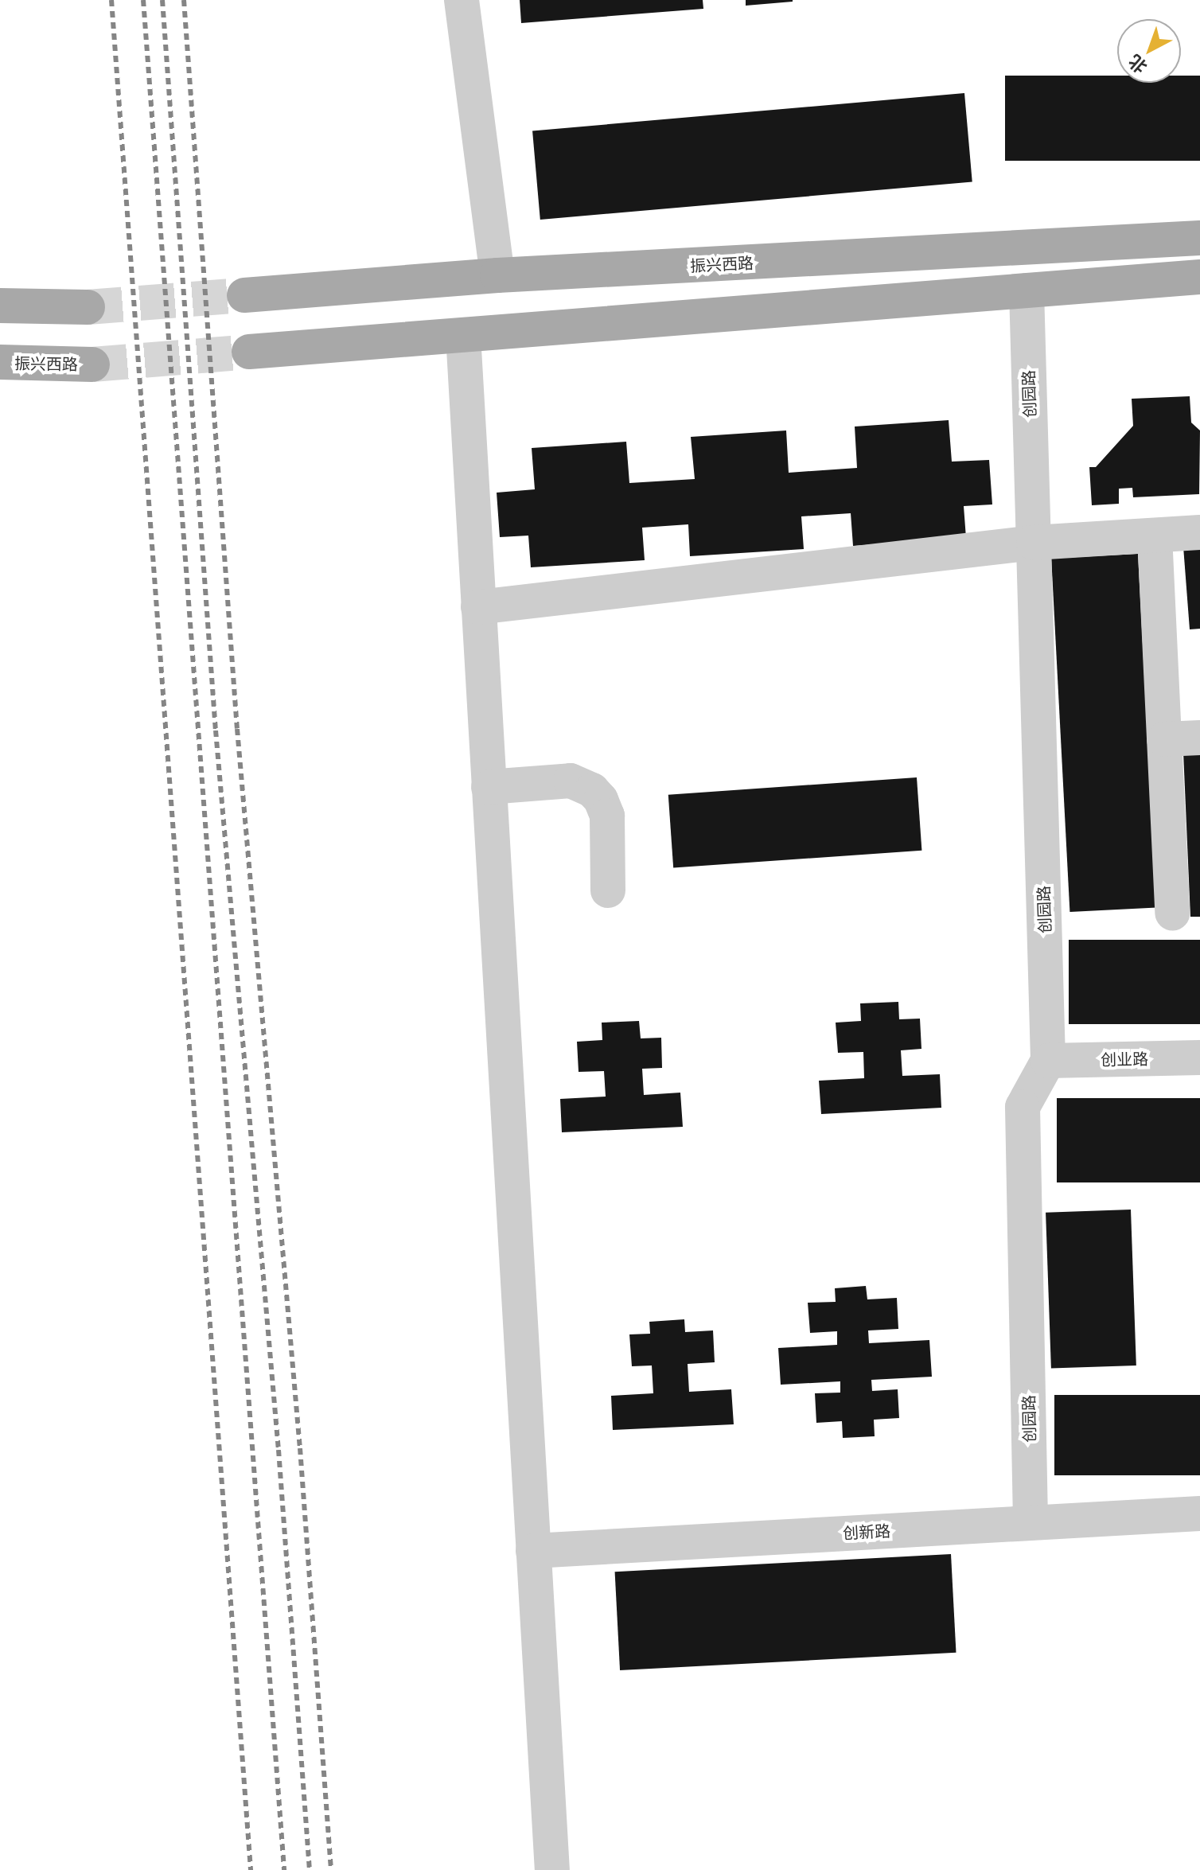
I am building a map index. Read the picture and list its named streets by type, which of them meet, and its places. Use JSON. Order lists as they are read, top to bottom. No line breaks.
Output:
{"streets":{"main road":["振兴西路"],"street":["创园路","创业路","创新路"]},"crossings":[["创园路","创业路"],["创园路","创新路"]],"north":"bottom left"}
